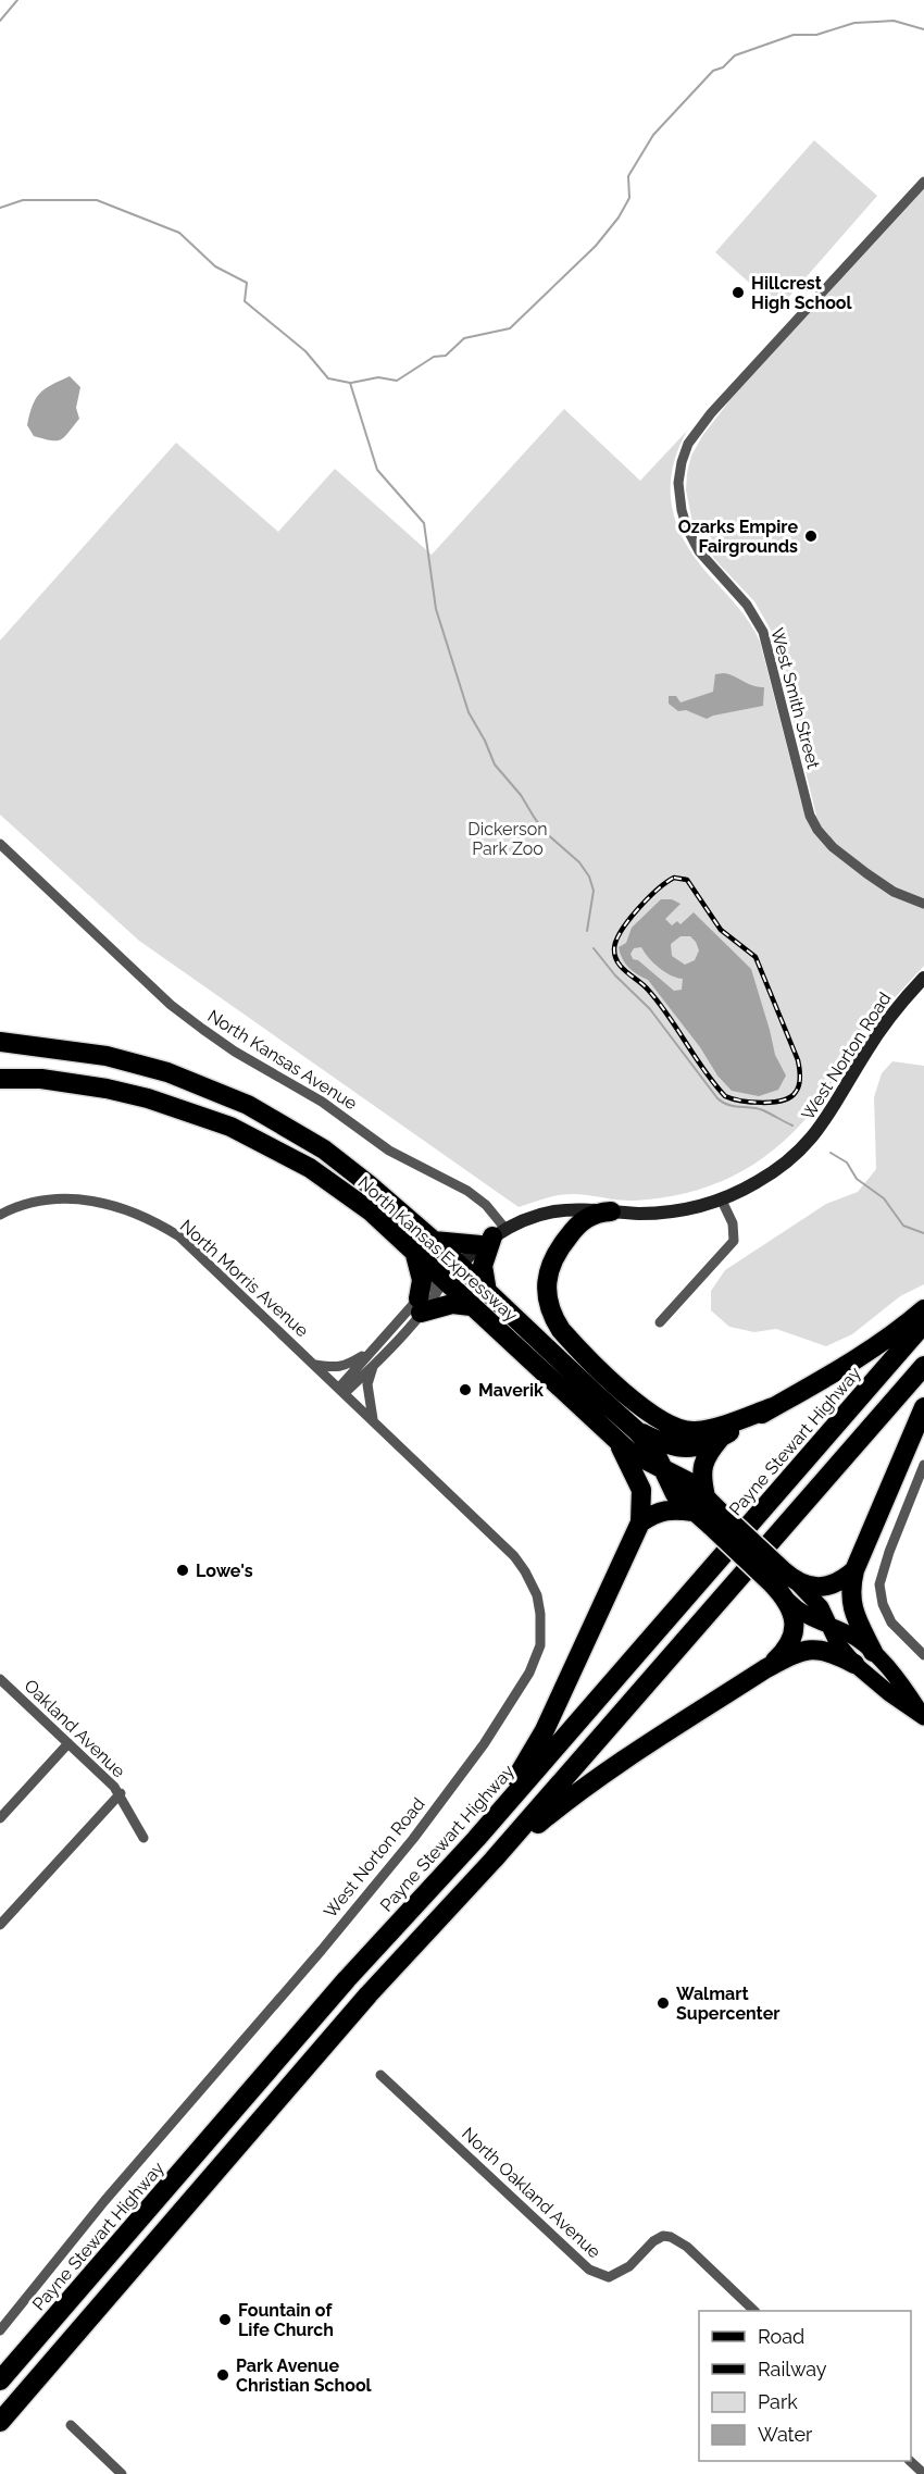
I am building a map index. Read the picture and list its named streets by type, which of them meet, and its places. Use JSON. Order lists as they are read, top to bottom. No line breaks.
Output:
{"streets":{"highway":["North Kansas Expressway","Payne Stewart Highway"],"main road":["West Norton Road"],"street":["West Smith Street","North Kansas Avenue","North Morris Avenue","Oakland Avenue","North Oakland Avenue"]},"crossings":[["West Norton Road","North Kansas Avenue"],["West Norton Road","North Kansas Expressway"],["West Norton Road","North Morris Avenue"]],"parks":["Dickerson Park Zoo"],"places":["Hillcrest High School","Ozarks Empire Fairgrounds","Maverik","Lowe's","Walmart Supercenter","Fountain of Life Church","Park Avenue Christian School"],"legend":["Road","Railway","Park","Water"]}
